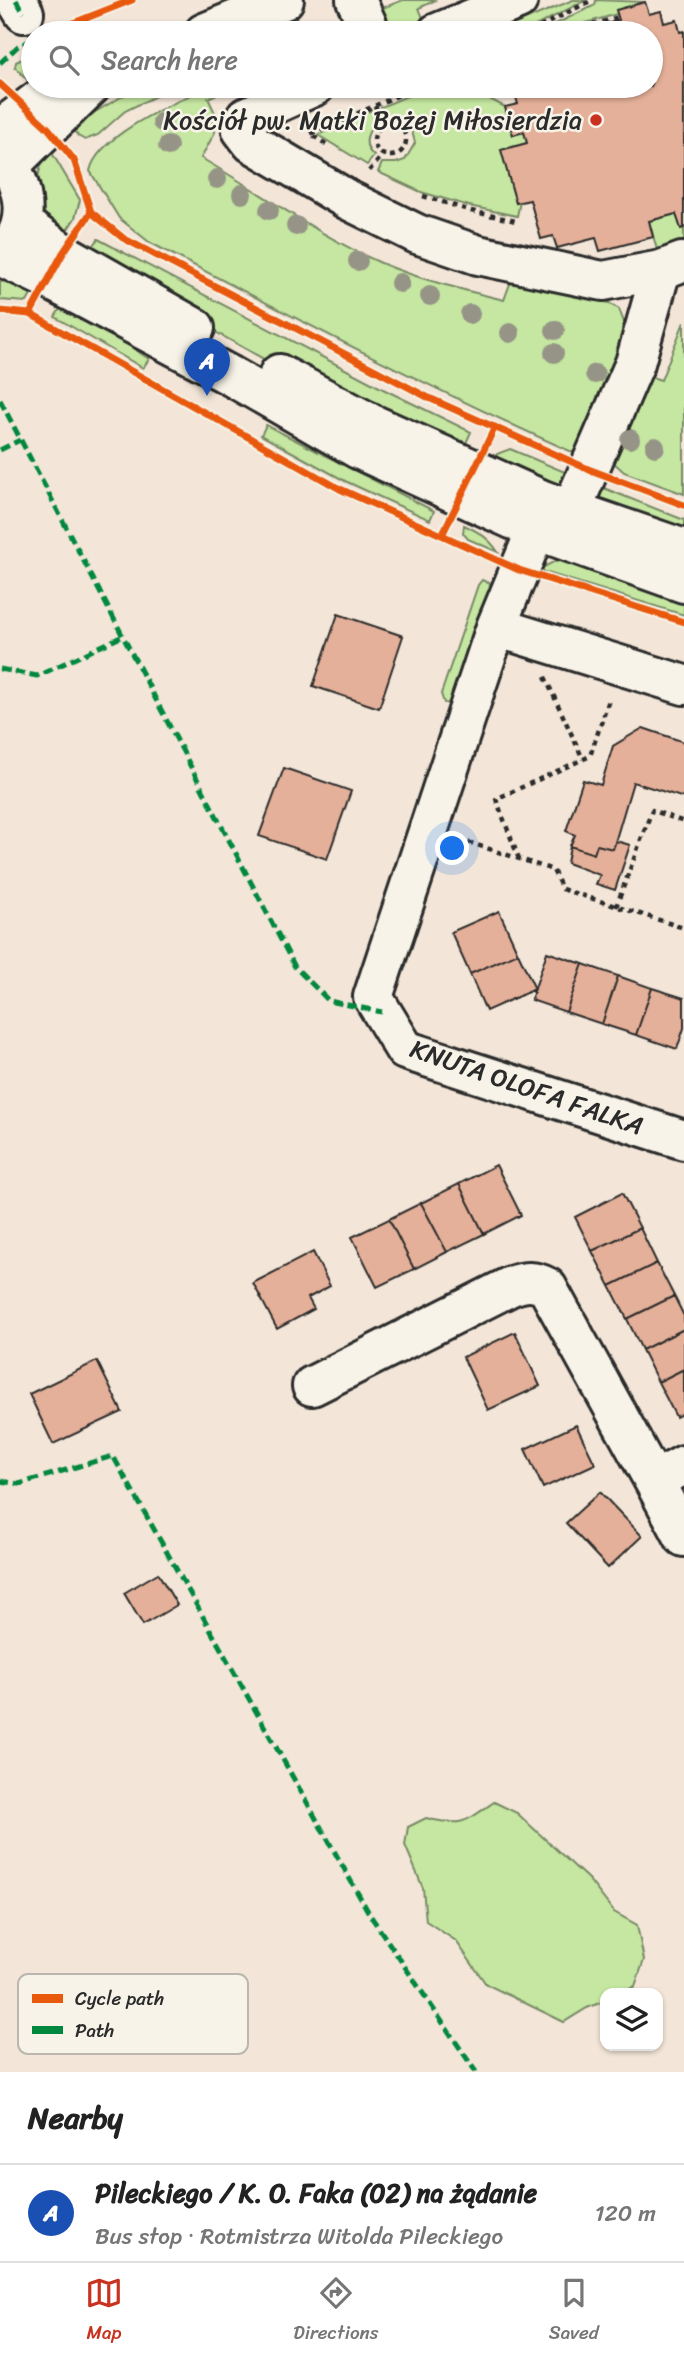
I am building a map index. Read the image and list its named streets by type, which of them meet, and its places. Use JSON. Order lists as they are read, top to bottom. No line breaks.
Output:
{"streets":{"street":["KNUTA OLOFA FALKA"]},"places":["Kościół pw. Matki Bożej Miłosierdzia"],"legend":["Cycle path","Path"],"page":{"search":"Search here","pins":"A","heading":"Nearby","list":[{"mark":"A","name":"Pileckiego / K. O. Faka (02) na żądanie","note":"Bus stop · Rotmistrza Witolda Pileckiego","value":"120 m"}],"nav":["Map","Directions","Saved"]}}
